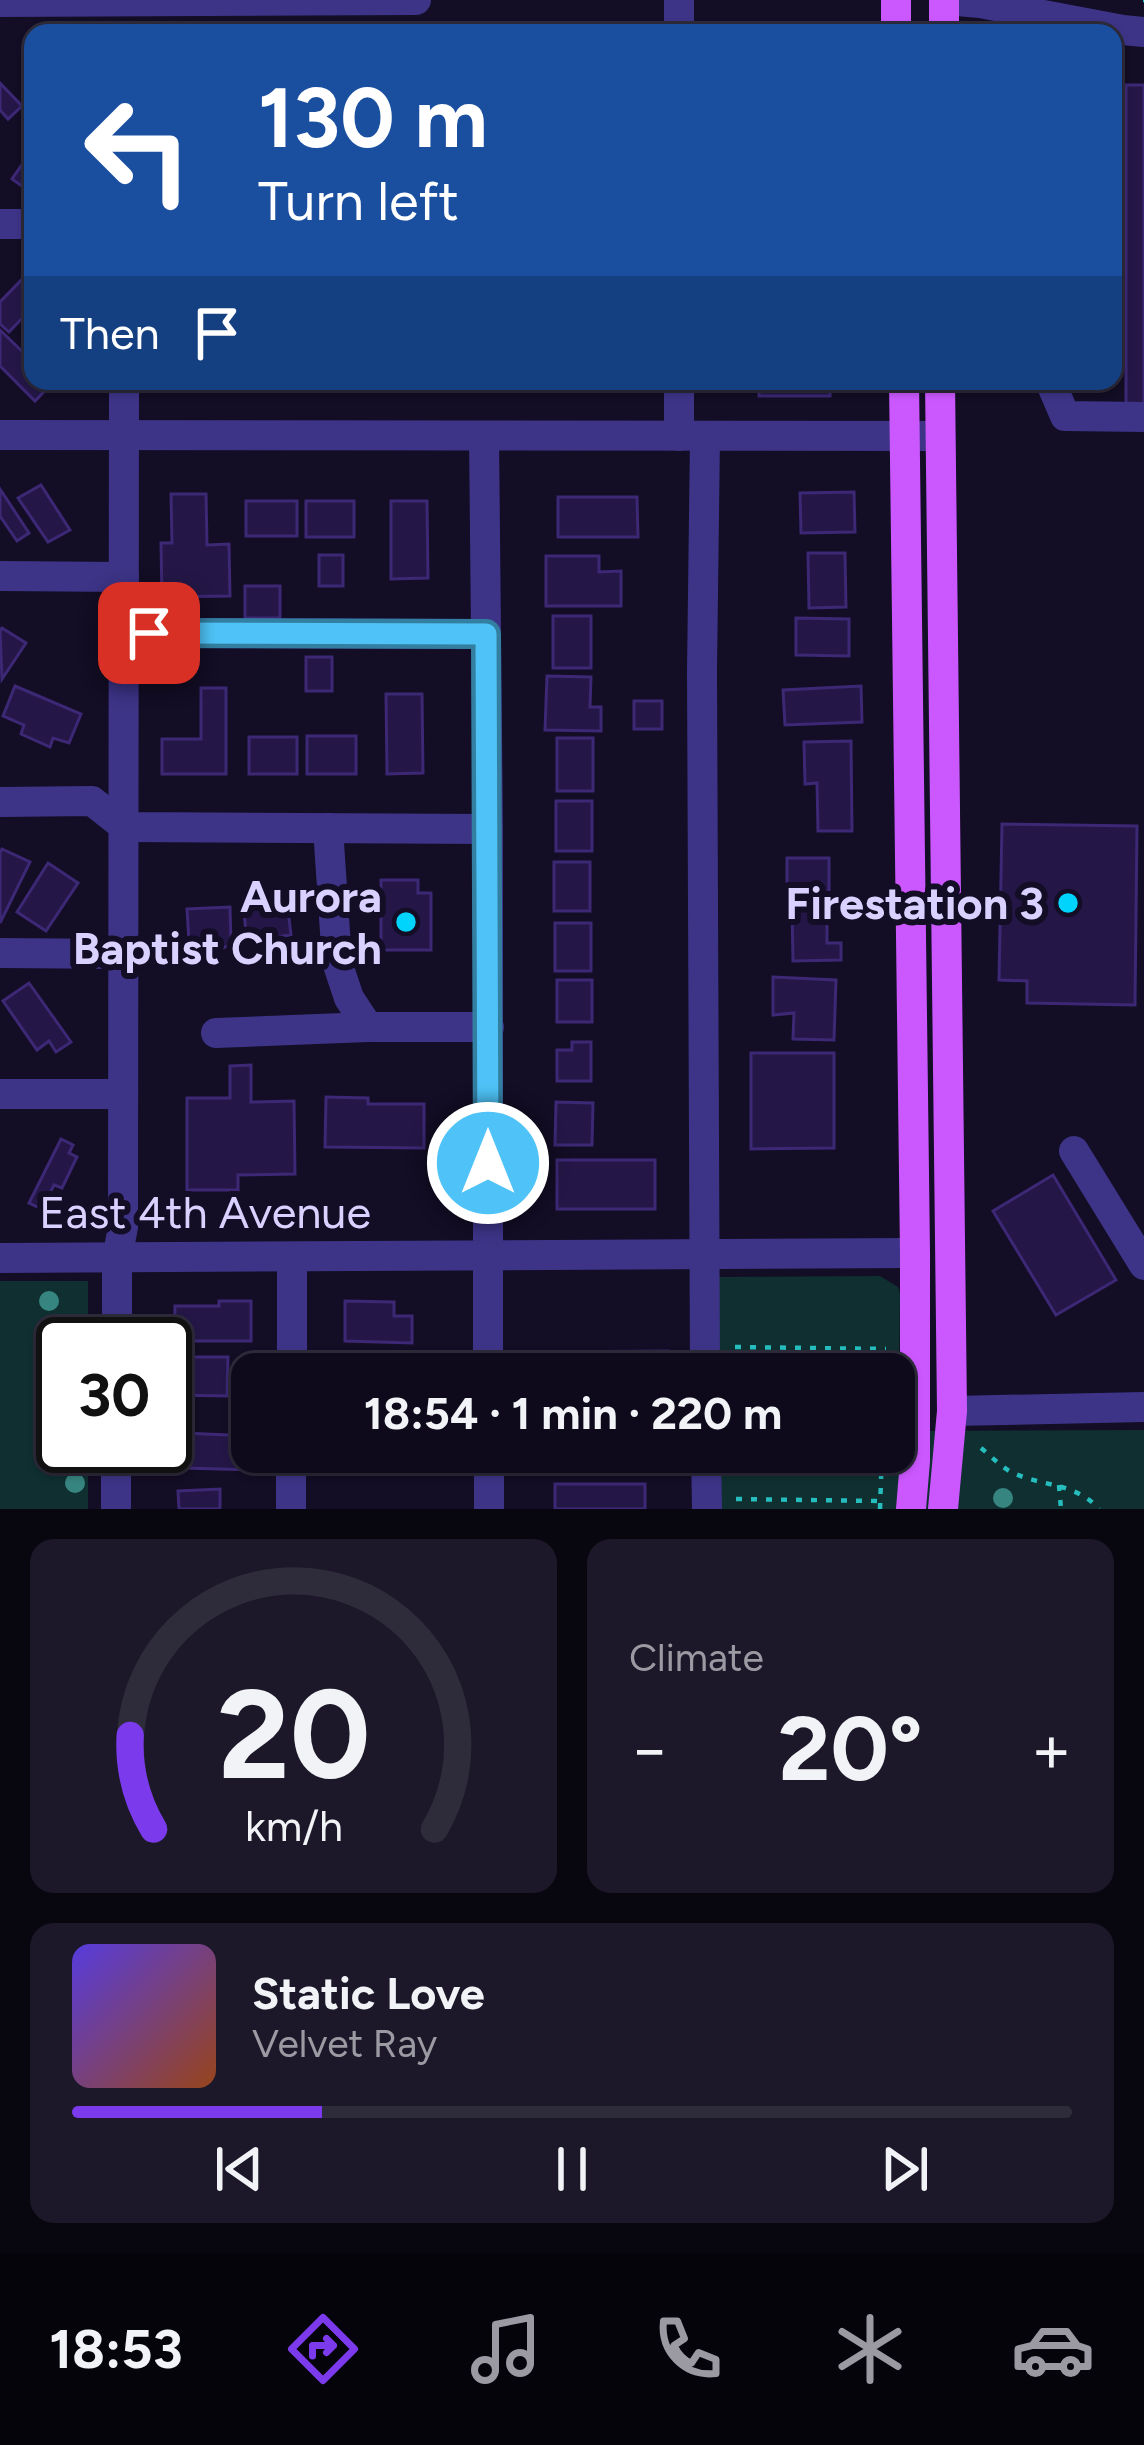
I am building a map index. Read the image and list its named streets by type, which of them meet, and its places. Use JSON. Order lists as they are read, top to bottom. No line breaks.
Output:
{"streets":{"street":["East 4th Avenue"]},"places":["Firestation 3","Aurora Baptist Church"],"page":{"turn":["130 m","Turn left"],"then":"Then","limit":"30","trip":"18:54 · 1 min · 220 m","tile":"Climate","heat":["−","20°","+"],"song":["Static Love","Velvet Ray"],"tabs":"18:53","gauge":["20","km/h"]}}
